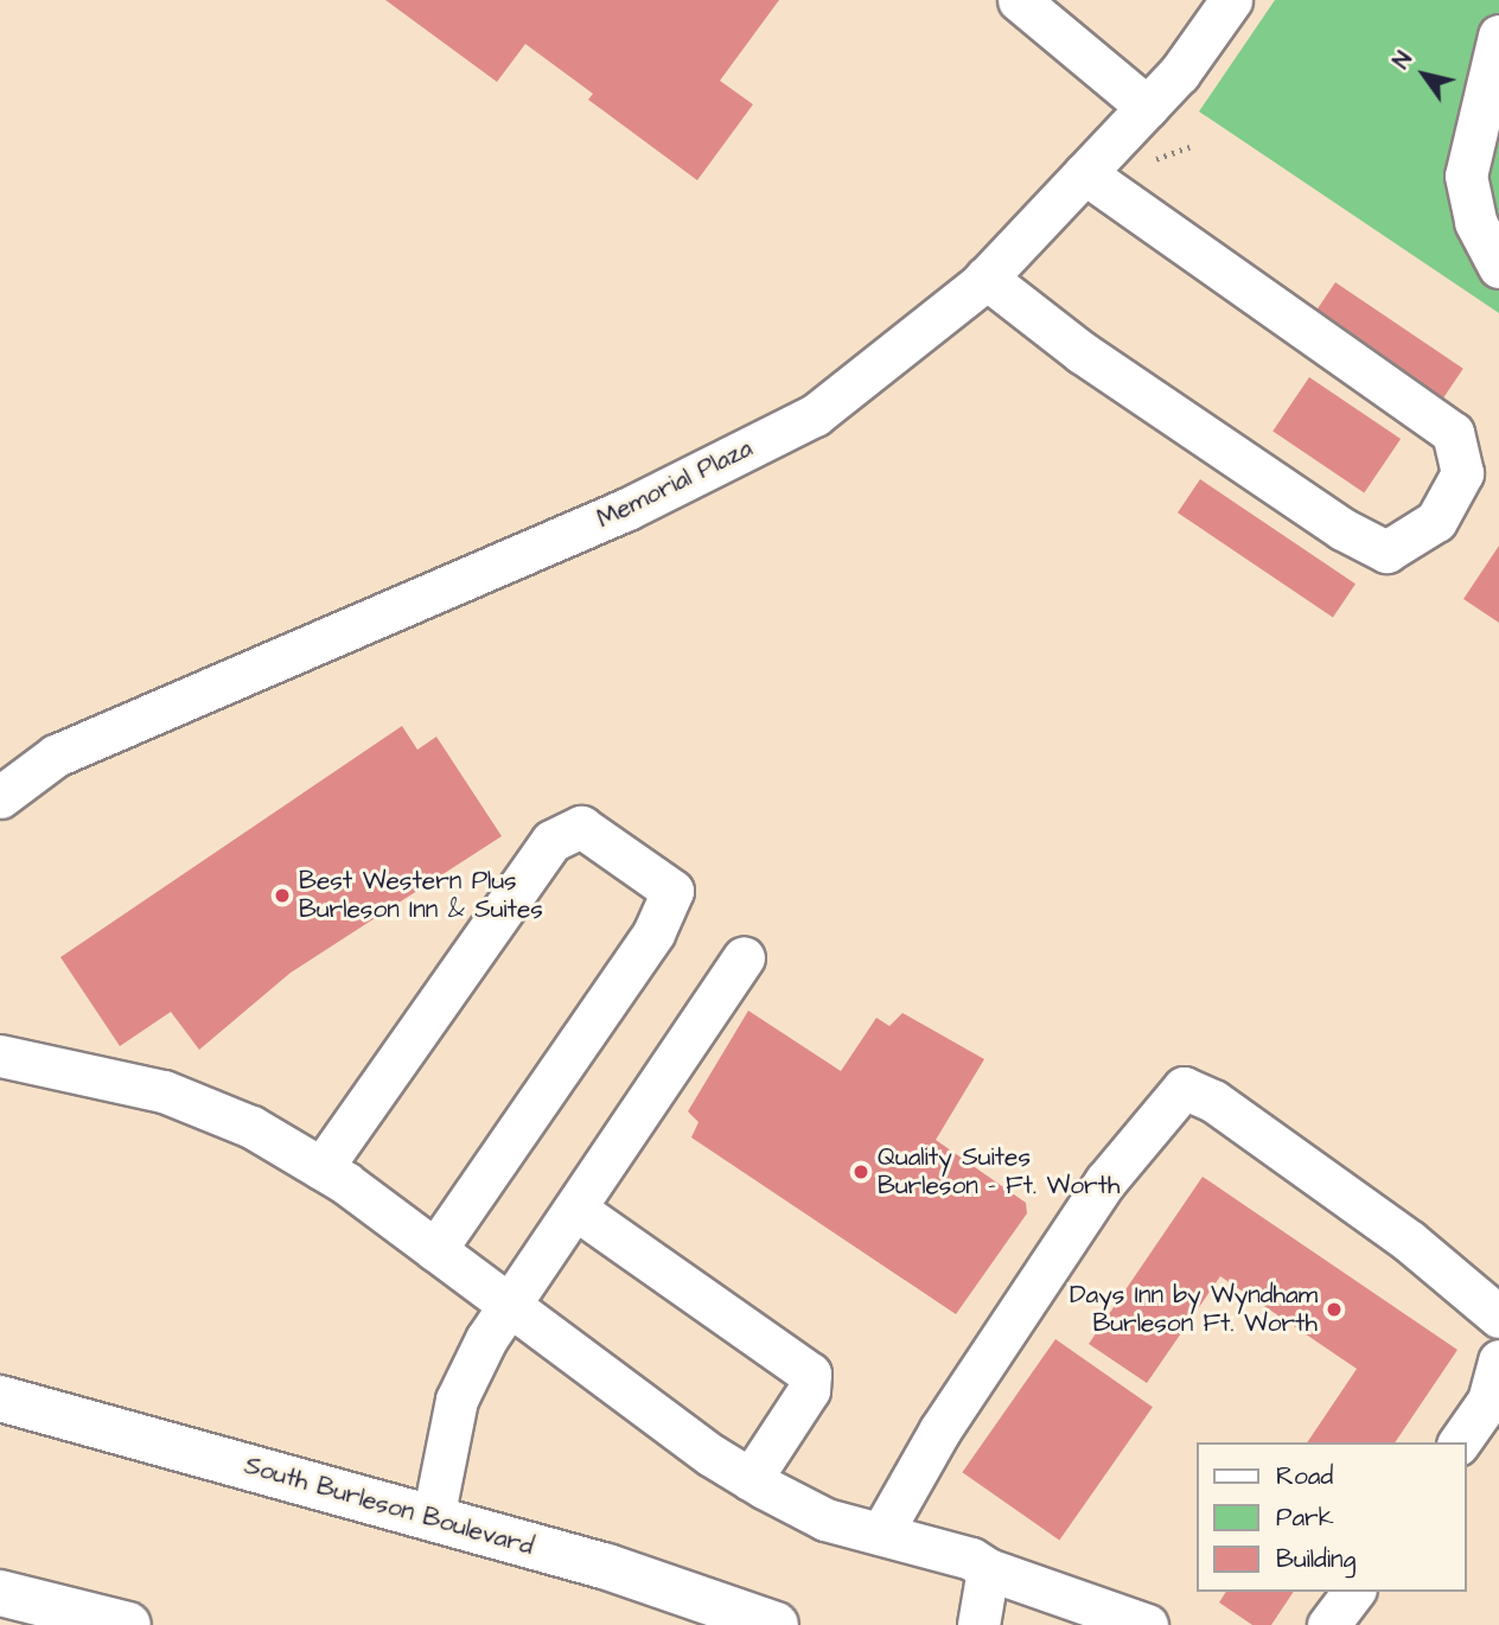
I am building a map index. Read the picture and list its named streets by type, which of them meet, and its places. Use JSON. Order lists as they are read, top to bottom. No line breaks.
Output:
{"streets":{"main road":["South Burleson Boulevard"],"street":["Memorial Plaza"]},"places":["Best Western Plus Burleson Inn & Suites","Quality Suites Burleson - Ft. Worth","Days Inn by Wyndham Burleson Ft. Worth"],"legend":["Road","Park","Building"],"north":"top left"}
